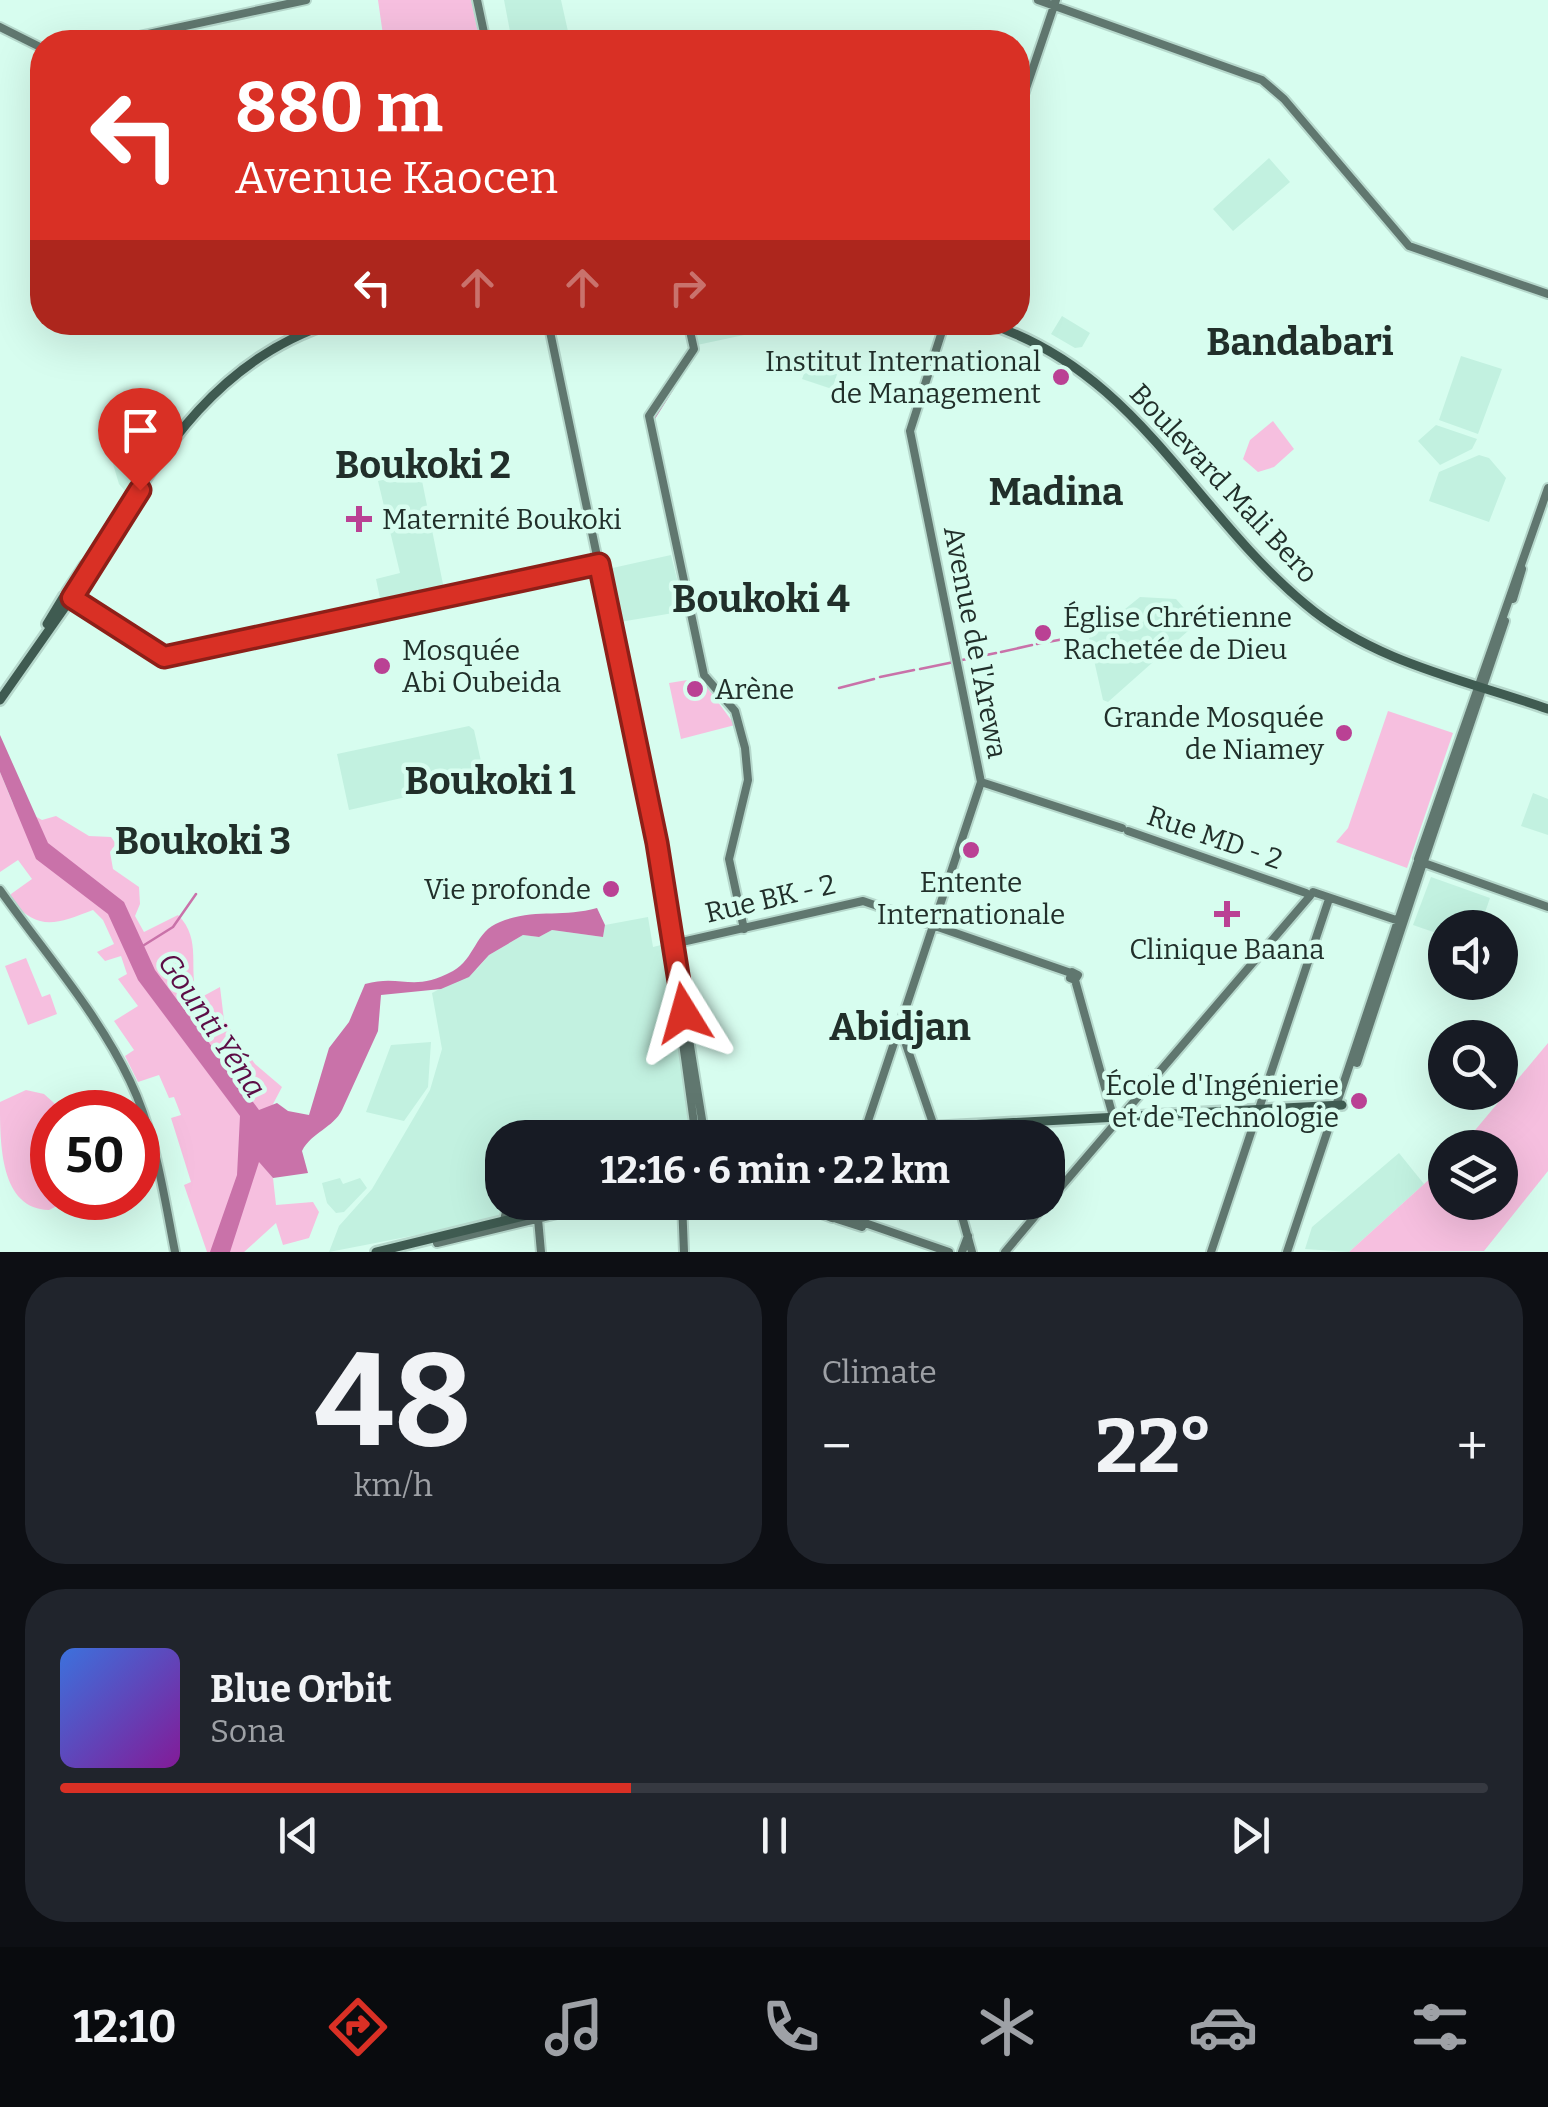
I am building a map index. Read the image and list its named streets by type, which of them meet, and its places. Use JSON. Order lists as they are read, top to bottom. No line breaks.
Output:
{"streets":{"main road":["Boulevard Mali Bero"],"street":["Avenue de l'Arewa","Rue MD - 2","Rue BK - 2"]},"crossings":[["Avenue de l'Arewa","Rue MD - 2"],["Avenue de l'Arewa","Rue BK - 2"]],"districts":["Bandabari","Boukoki 2","Madina","Boukoki 4","Boukoki 1","Boukoki 3","Abidjan"],"water":["Gounti Yéna"],"places":{"other":["Institut International de Management","Église Chrétienne Rachetée de Dieu","Mosquée Abi Oubeida","Arène","Grande Mosquée de Niamey","Entente Internationale","Vie profonde","École d'Ingénierie et de Technologie"],"health":["Maternité Boukoki","Clinique Baana"]},"page":{"turn":["880 m","Avenue Kaocen"],"limit":"50","trip":"12:16 · 6 min · 2.2 km","tile":[["48","km/h"],"Climate"],"heat":["−","22°","+"],"song":["Blue Orbit","Sona"],"tabs":"12:10"}}
